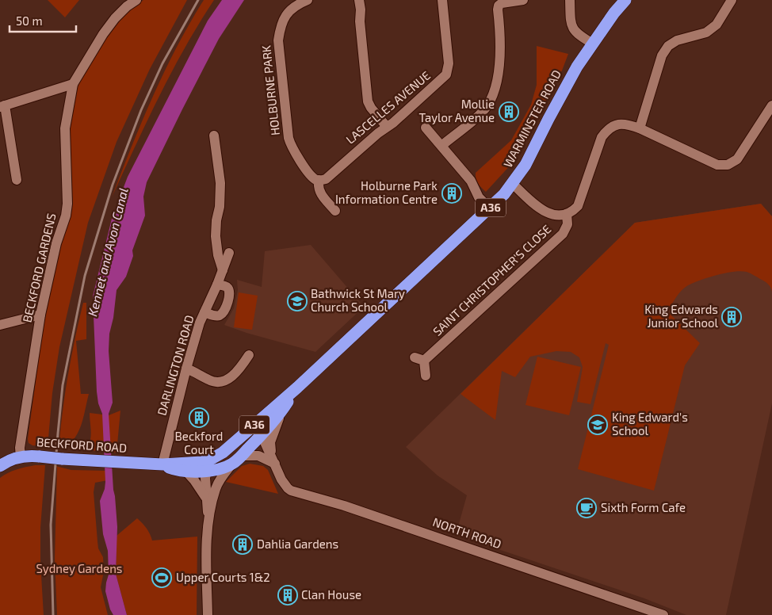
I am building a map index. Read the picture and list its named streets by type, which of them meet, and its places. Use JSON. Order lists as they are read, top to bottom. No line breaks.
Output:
{"streets":{"highway":["WARMINSTER ROAD","A36","BECKFORD ROAD"],"street":["HOLBURNE PARK","LASCELLES AVENUE","BECKFORD GARDENS","SAINT CHRISTOPHER'S CLOSE","DARLINGTON ROAD","NORTH ROAD"]},"crossings":[["HOLBURNE PARK","LASCELLES AVENUE"],["WARMINSTER ROAD","BECKFORD ROAD"],["WARMINSTER ROAD","NORTH ROAD"],["BECKFORD GARDENS","BECKFORD ROAD"],["DARLINGTON ROAD","BECKFORD ROAD"]],"water":["Kennet and Avon Canal"],"parks":["Sydney Gardens"],"places":{"building":["Mollie Taylor Avenue","Holburne Park Information Centre","King Edwards Junior School","Beckford Court","Dahlia Gardens","Clan House"],"school or university":["Bathwick St Mary Church School","King Edward's School"],"cafe":["Sixth Form Cafe"],"sports":["Upper Courts 1&2"]},"scale_bar":"50 m"}
